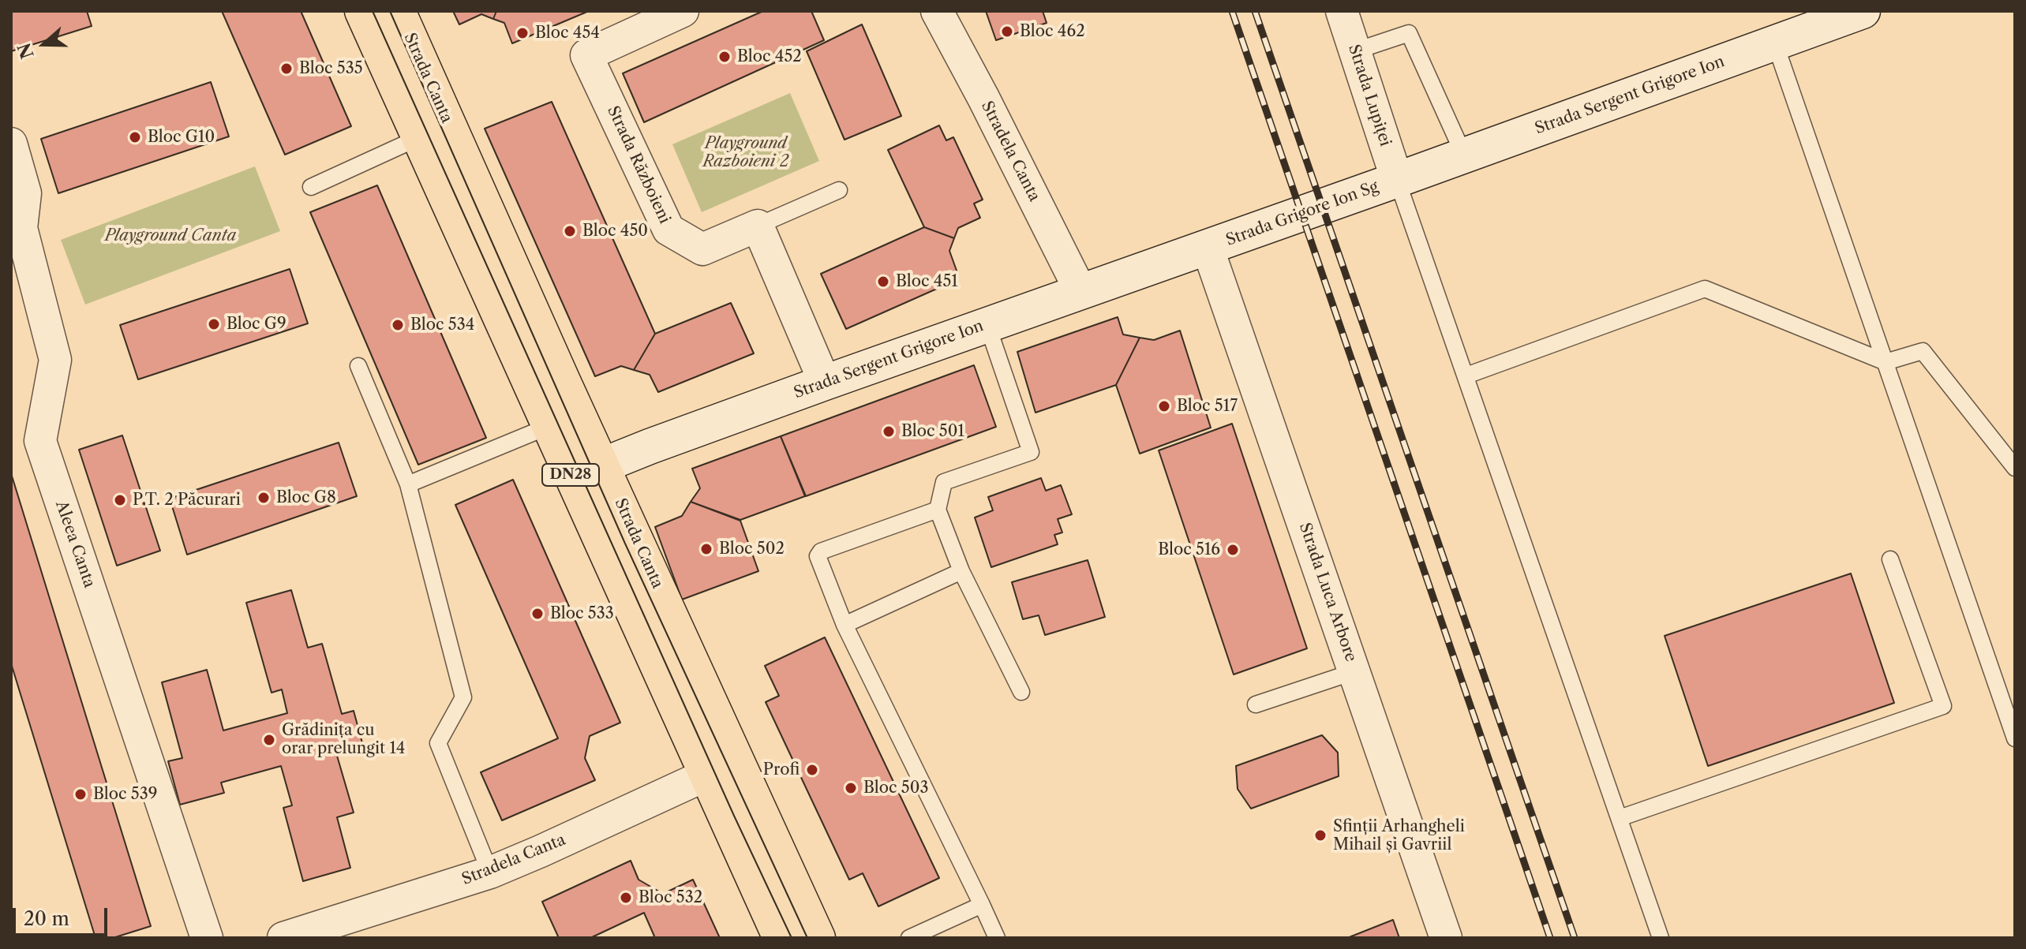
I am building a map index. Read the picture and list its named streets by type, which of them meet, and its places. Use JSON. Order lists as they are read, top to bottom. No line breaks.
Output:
{"streets":{"main road":["Strada Canta","DN28"],"street":["Strada Lupiței","Strada Sergent Grigore Ion","Stradela Canta","Strada Războieni","Strada Grigore Ion Sg","Aleea Canta","Strada Luca Arbore"]},"crossings":[["Strada Canta","Strada Sergent Grigore Ion"],["Strada Canta","Stradela Canta"],["Strada Lupiței","Strada Sergent Grigore Ion"],["Strada Lupiței","Strada Grigore Ion Sg"],["Strada Sergent Grigore Ion","Stradela Canta"],["Strada Sergent Grigore Ion","Strada Grigore Ion Sg"],["Strada Sergent Grigore Ion","Strada Luca Arbore"],["Strada Grigore Ion Sg","Strada Luca Arbore"]],"parks":["Playground Razboieni 2","Playground Canta"],"places":["Bloc 462","Bloc 454","Bloc 452","Bloc 535","Bloc G10","Bloc 450","Bloc 451","Bloc G9","Bloc 534","Bloc 517","Bloc 501","Bloc G8","P.T. 2 Păcurari","Bloc 502","Bloc 516","Bloc 533","Grădinița cu orar prelungit 14","Profi","Bloc 503","Bloc 539","Sfinții Arhangheli Mihail și Gavriil","Bloc 532"],"scale_bar":"20 m","north":"left"}
